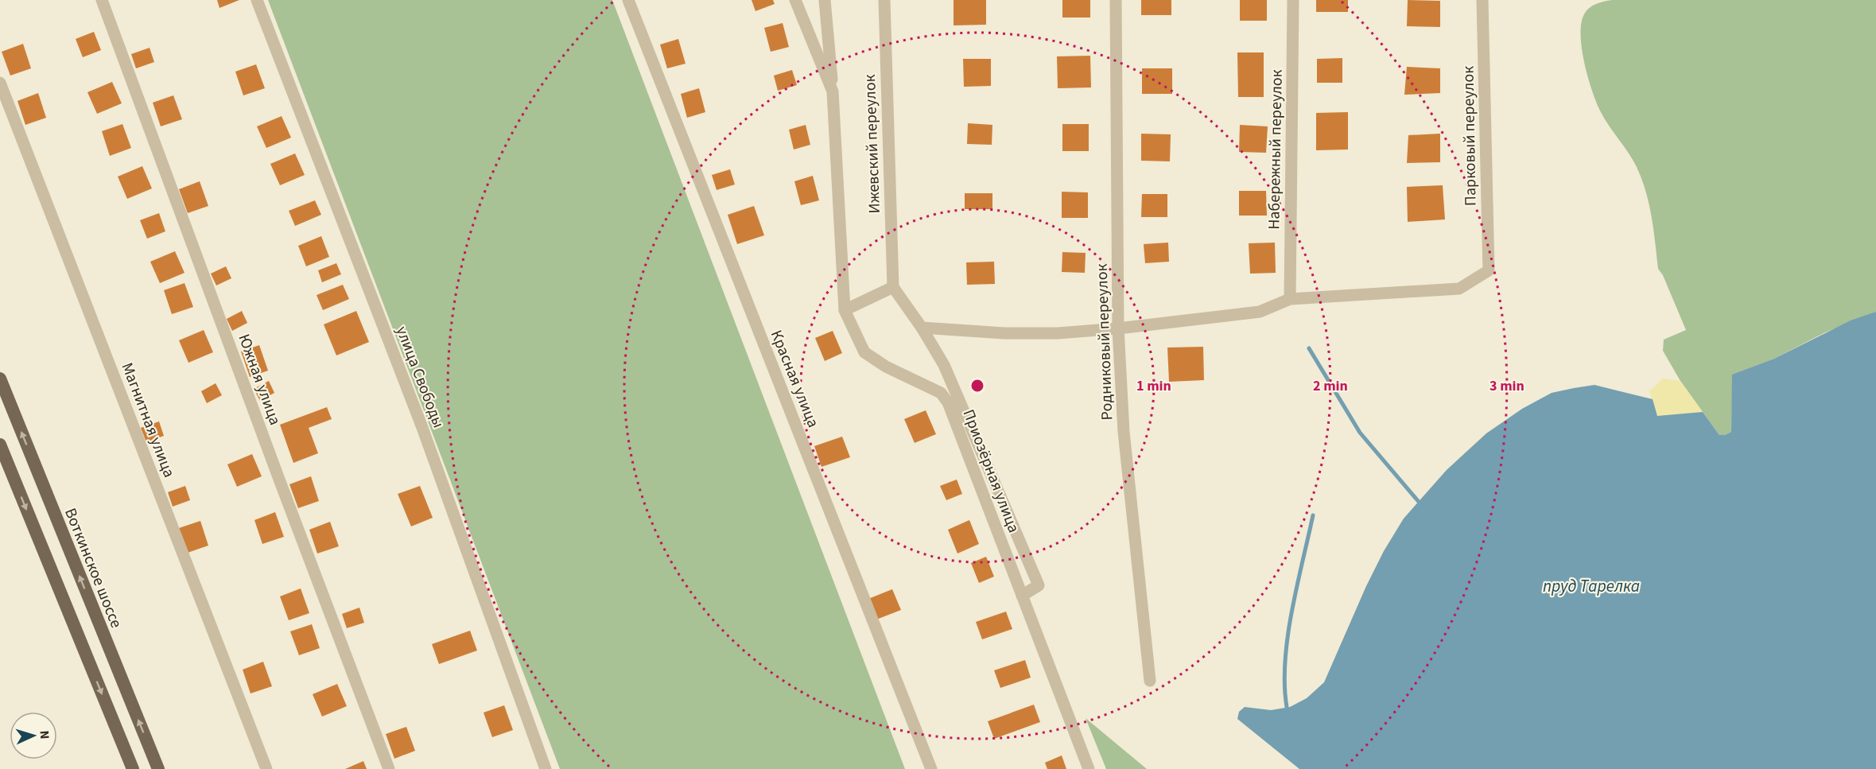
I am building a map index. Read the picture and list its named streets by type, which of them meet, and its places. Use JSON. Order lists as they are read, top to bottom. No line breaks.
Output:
{"streets":{"main road":["Воткинское шоссе"],"street":["Парковый переулок","Ижевский переулок","Набережный переулок","Родниковый переулок","улица Свободы","Красная улица","Южная улица","Магнитная улица","Приозёрная улица"]},"crossings":[["Парковый переулок","Набережный переулок"]],"water":["пруд Тарелка"],"north":"right","rings":["1 min","2 min","3 min"]}
